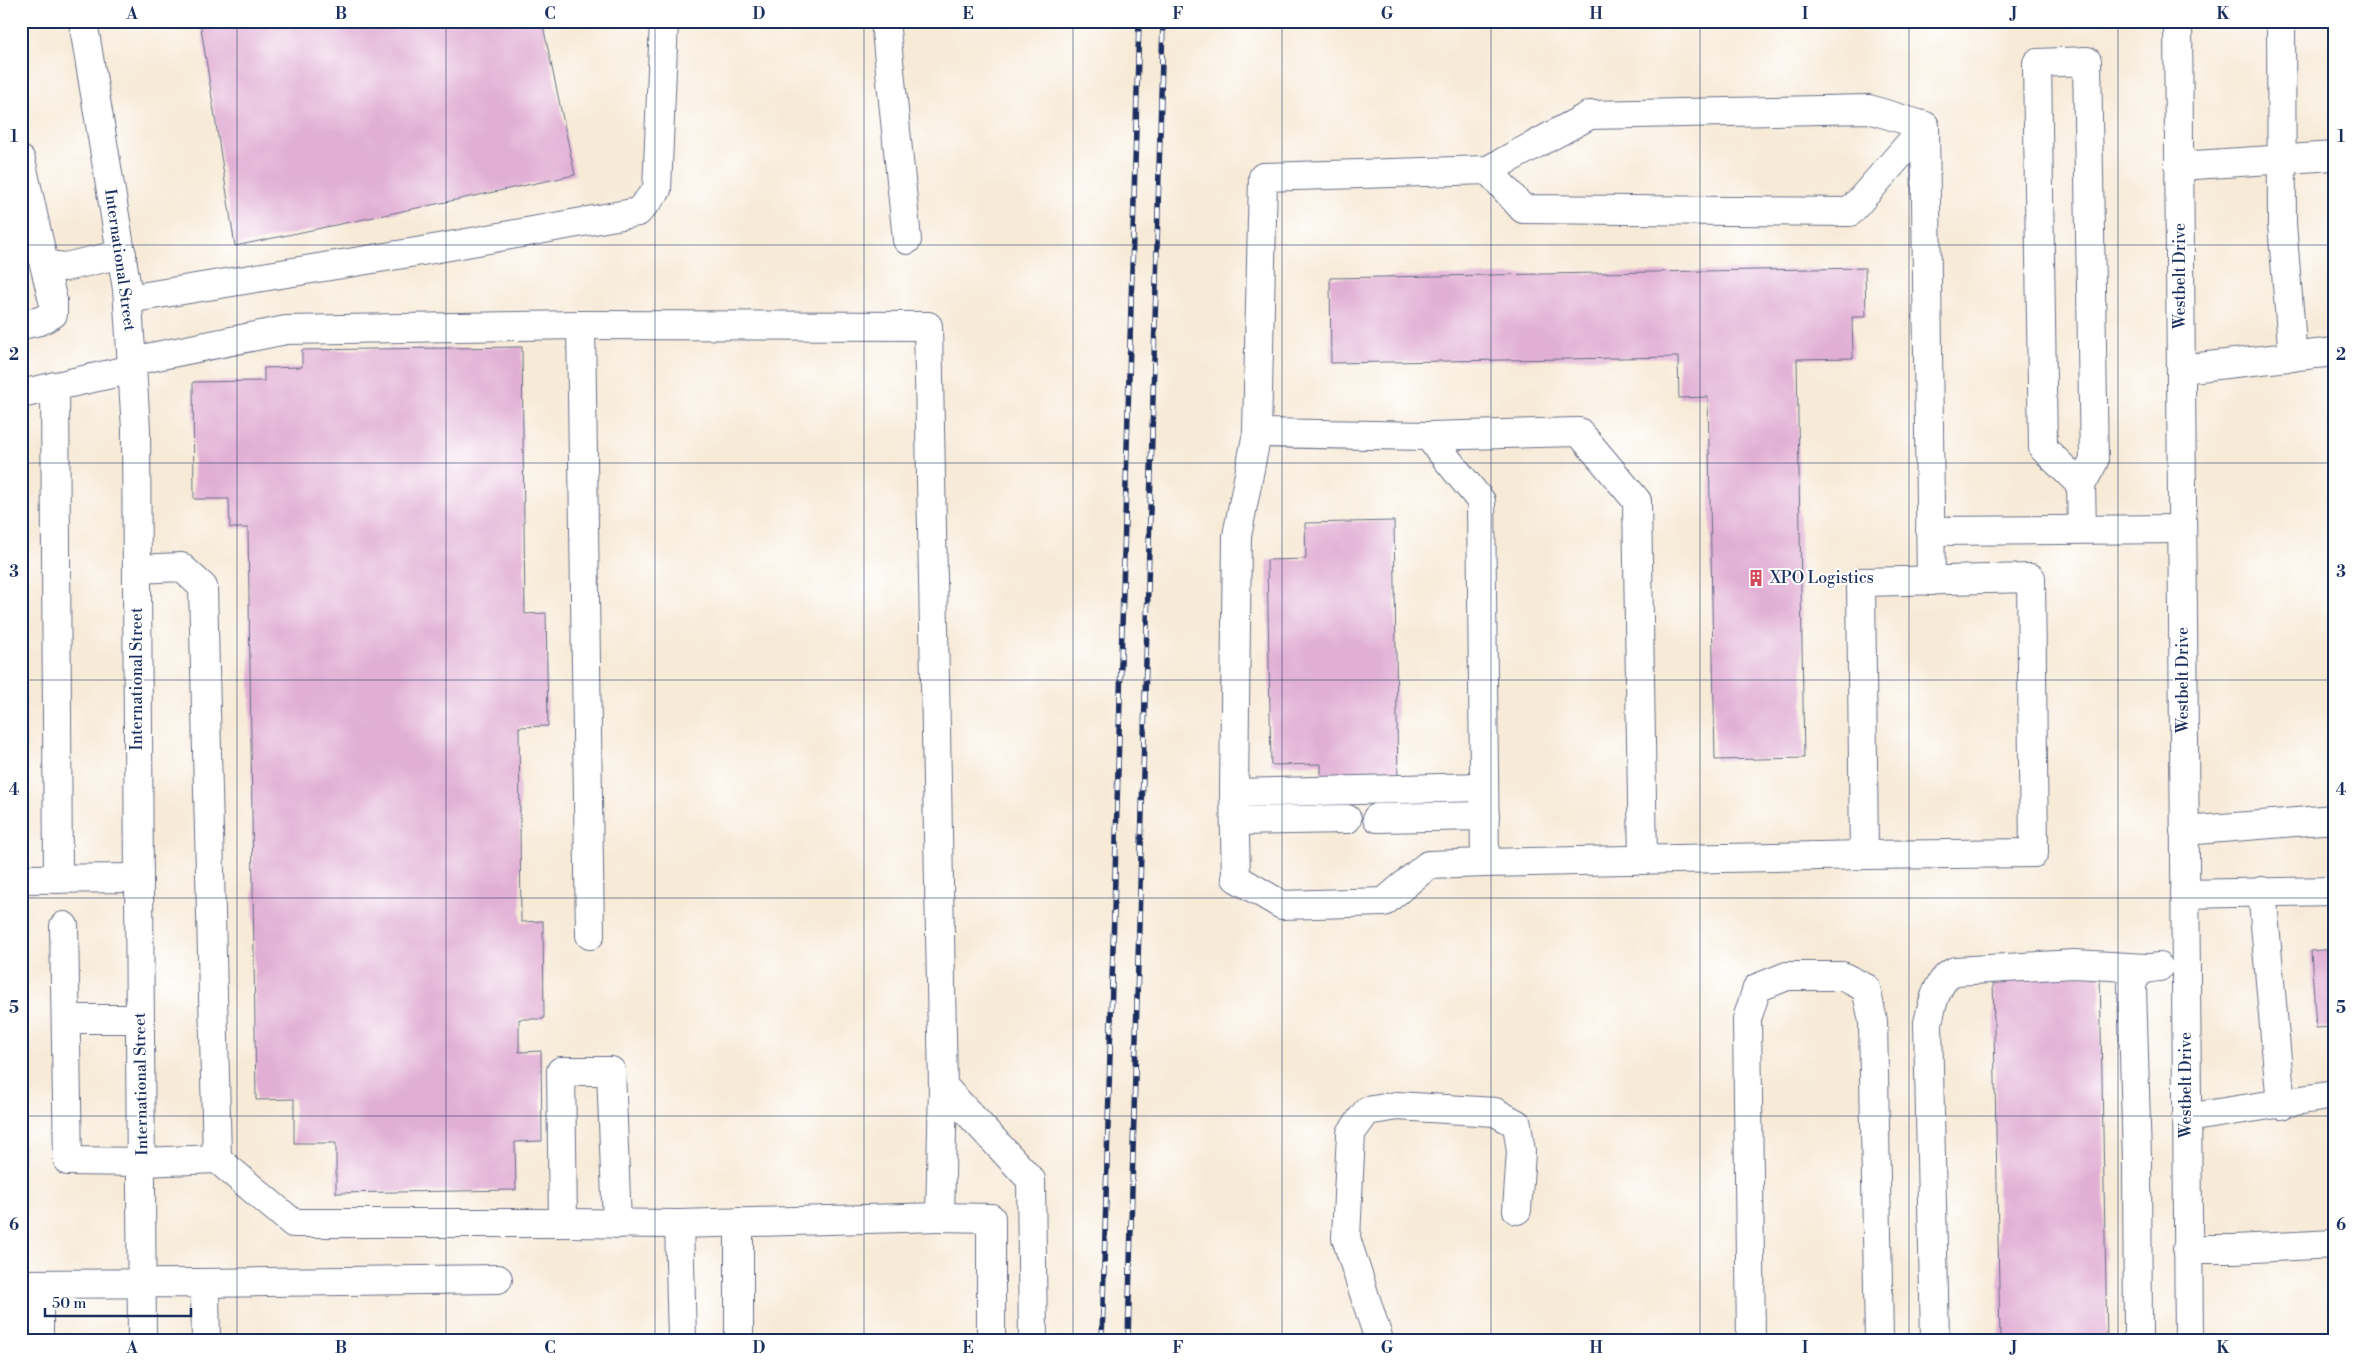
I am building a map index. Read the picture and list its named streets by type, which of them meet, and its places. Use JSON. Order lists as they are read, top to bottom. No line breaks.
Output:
{"streets":{"street":["International Street","Westbelt Drive"]},"places":{"building":["XPO Logistics"]},"scale_bar":"50 m","grid":{"columns":["A","B","C","D","E","F","G","H","I","J","K"],"rows":["1","2","3","4","5","6"]}}
